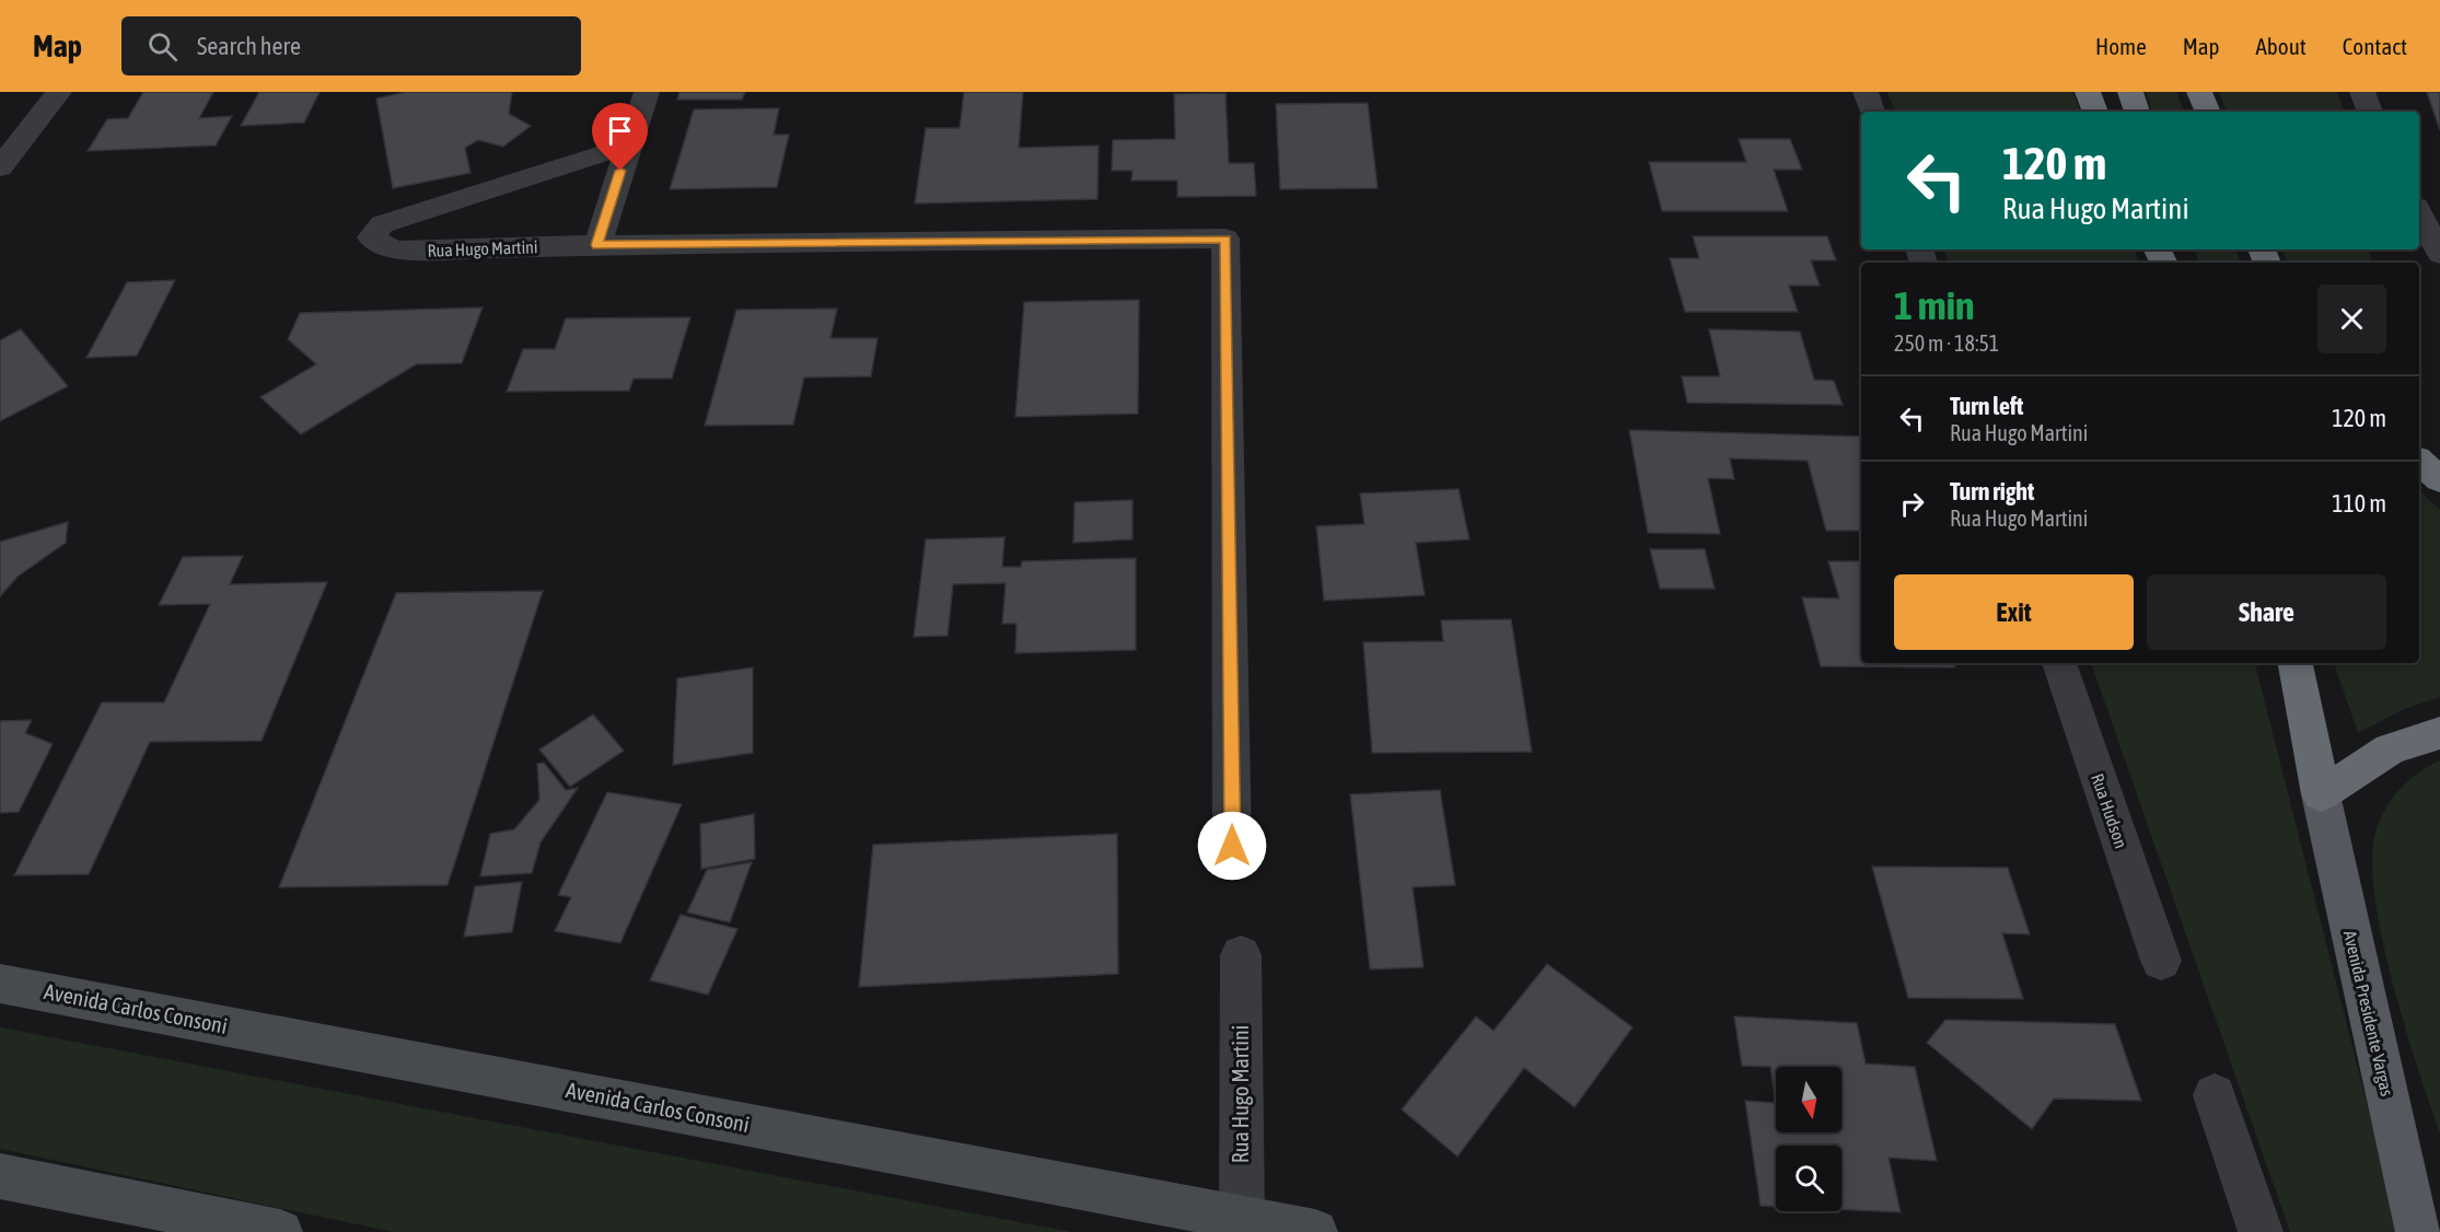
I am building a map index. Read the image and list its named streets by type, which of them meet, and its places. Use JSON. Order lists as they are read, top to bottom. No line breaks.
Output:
{"streets":{"main road":["Avenida Carlos Consoni","Avenida Presidente Vargas"],"street":["Rua Hugo Martini","Rua Hudson"]},"crossings":[["Rua Hugo Martini","Avenida Carlos Consoni"]],"north":"bottom","page":{"header":"Map","search":"Search here","nav":["Home","Map","About","Contact"],"turn":["120 m","Rua Hugo Martini"],"heading":["1 min","250 m · 18:51"],"list":[{"name":"Turn left","note":"Rua Hugo Martini","value":"120 m"},{"name":"Turn right","note":"Rua Hugo Martini","value":"110 m"}],"buttons":["Exit","Share"]}}
